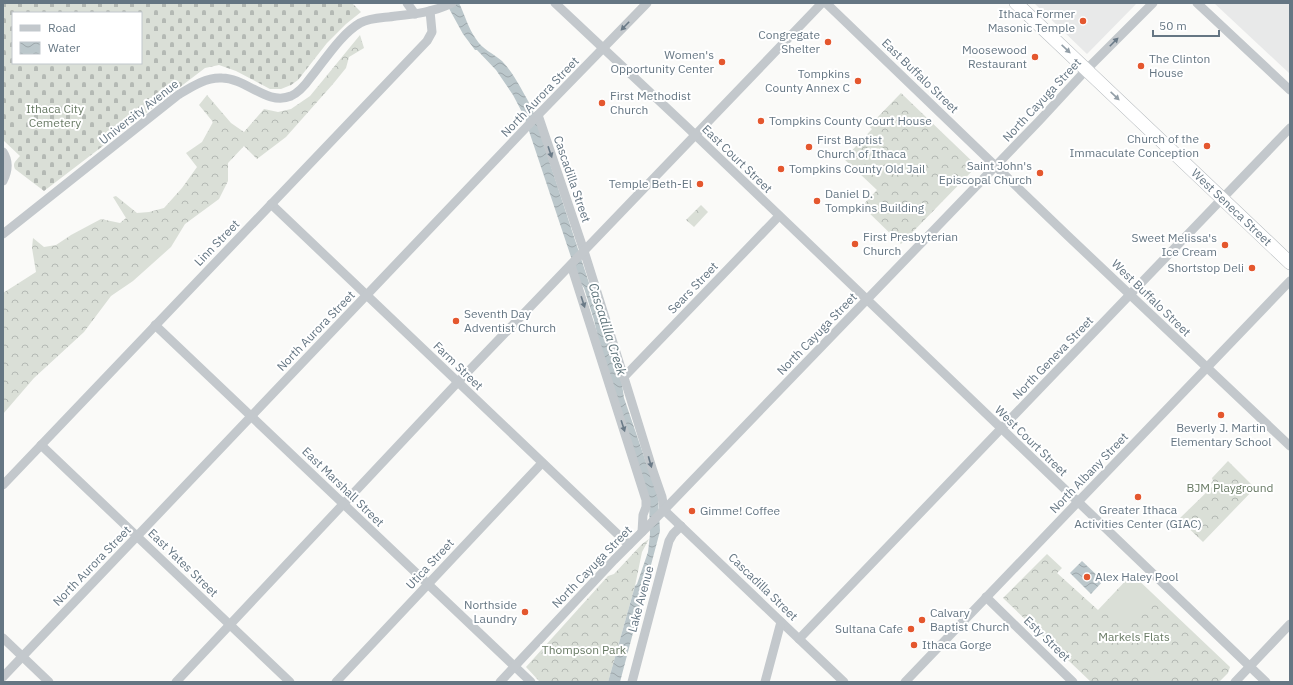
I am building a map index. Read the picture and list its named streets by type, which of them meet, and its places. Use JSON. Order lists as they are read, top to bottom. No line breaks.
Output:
{"streets":{"highway":["West Seneca Street"],"street":["East Buffalo Street","North Aurora Street","North Cayuga Street","University Avenue","East Court Street","Cascadilla Street","Linn Street","Sears Street","West Buffalo Street","North Geneva Street","Farm Street","West Court Street","North Albany Street","East Marshall Street","East Yates Street","Utica Street","Lake Avenue","Esty Street"]},"crossings":[["East Buffalo Street","North Cayuga Street"],["East Buffalo Street","West Buffalo Street"],["North Aurora Street","East Court Street"],["North Aurora Street","Cascadilla Street"],["North Aurora Street","Farm Street"],["North Aurora Street","East Marshall Street"],["North Aurora Street","East Yates Street"],["North Cayuga Street","East Court Street"],["North Cayuga Street","Cascadilla Street"],["North Cayuga Street","West Seneca Street"],["North Cayuga Street","West Buffalo Street"],["North Cayuga Street","Farm Street"],["North Cayuga Street","West Court Street"],["North Cayuga Street","East Marshall Street"],["University Avenue","Linn Street"],["East Court Street","Sears Street"],["East Court Street","West Court Street"],["Cascadilla Street","Sears Street"],["Cascadilla Street","North Geneva Street"],["Cascadilla Street","Lake Avenue"],["West Seneca Street","North Geneva Street"],["Linn Street","Farm Street"],["Linn Street","East Marshall Street"],["Linn Street","East Yates Street"],["West Buffalo Street","North Geneva Street"],["West Buffalo Street","North Albany Street"],["North Geneva Street","West Court Street"],["Farm Street","Utica Street"],["West Court Street","North Albany Street"],["North Albany Street","Esty Street"],["East Marshall Street","Utica Street"]],"one_way":["West Seneca Street"],"water":["Cascadilla Creek"],"parks":["Ithaca City Cemetery","BJM Playground","Markels Flats","Thompson Park"],"places":["Ithaca Former Masonic Temple","Congregate Shelter","Moosewood Restaurant","Women's Opportunity Center","The Clinton House","Tompkins County Annex C","First Methodist Church","Tompkins County Court House","Church of the Immaculate Conception","First Baptist Church of Ithaca","Tompkins County Old Jail","Saint John's Episcopal Church","Temple Beth-El","Daniel D. Tompkins Building","First Presbyterian Church","Sweet Melissa's Ice Cream","Shortstop Deli","Seventh Day Adventist Church","Beverly J. Martin Elementary School","Greater Ithaca Activities Center (GIAC)","Gimme! Coffee","Alex Haley Pool","Northside Laundry","Calvary Baptist Church","Sultana Cafe","Ithaca Gorge"],"legend":["Road","Water"],"scale_bar":"50 m"}
